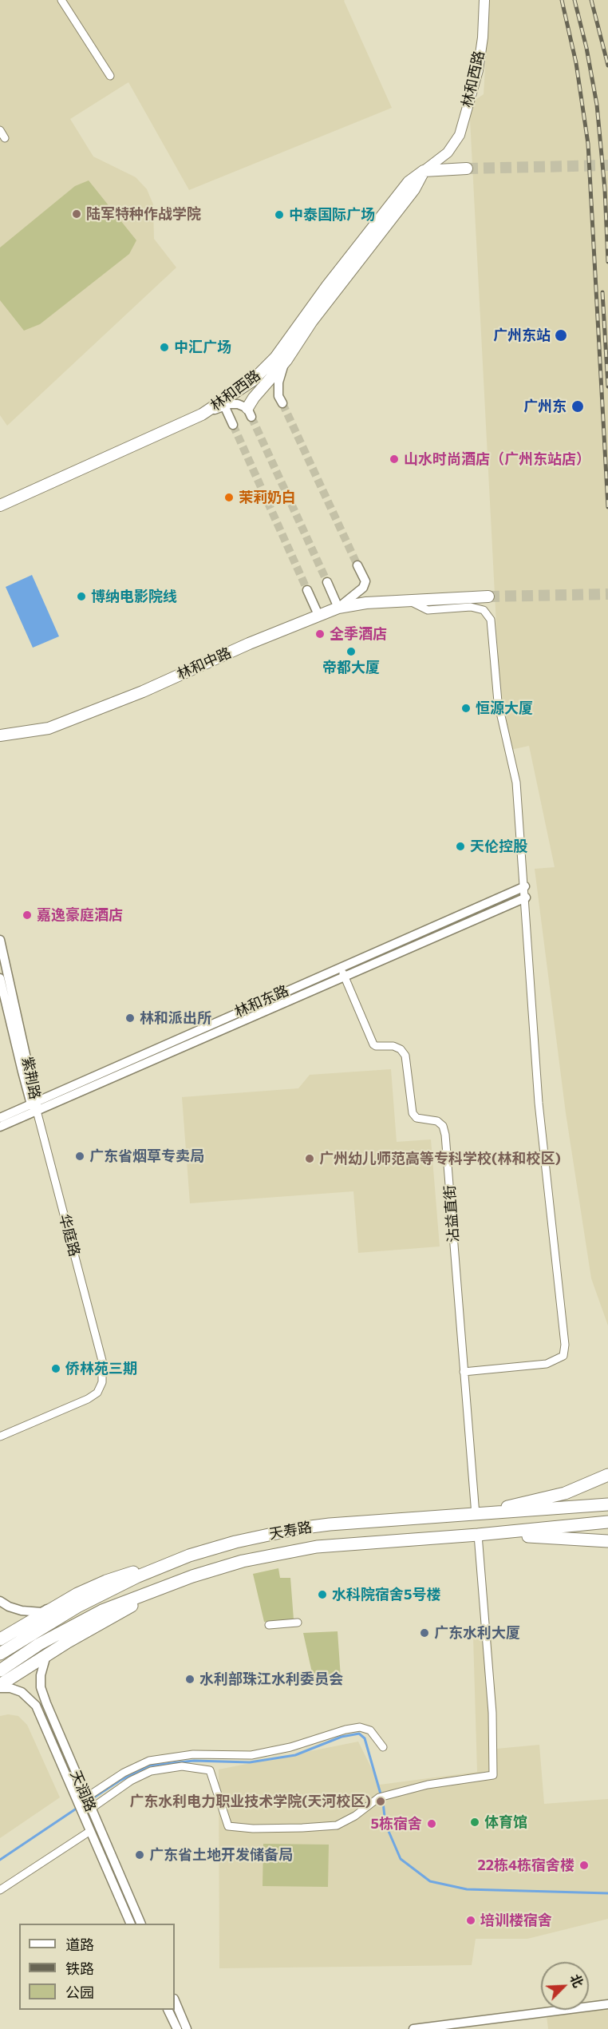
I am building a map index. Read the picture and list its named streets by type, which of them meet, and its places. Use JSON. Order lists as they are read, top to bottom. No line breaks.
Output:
{"streets":{"highway":["天寿路"],"main road":["林和西路","林和中路"],"street":["林和东路","紫荆路","沾益直街","华庭路","天润路"]},"crossings":[["林和东路","紫荆路"],["林和东路","沾益直街"],["林和东路","华庭路"],["紫荆路","华庭路"],["沾益直街","天寿路"]],"places":["陆军特种作战学院","中泰国际广场","广州东站","中汇广场","广州东","山水时尚酒店（广州东站店）","茉莉奶白","博纳电影院线","全季酒店","帝都大厦","恒源大厦","天伦控股","嘉逸豪庭酒店","林和派出所","广东省烟草专卖局","广州幼儿师范高等专科学校(林和校区)","侨林苑三期","水科院宿舍5号楼","广东水利大厦","水利部珠江水利委员会","广东水利电力职业技术学院(天河校区)","体育馆","5栋宿舍","广东省土地开发储备局","22栋4栋宿舍楼","培训楼宿舍"],"legend":["道路","铁路","公园"],"north":"top right"}
